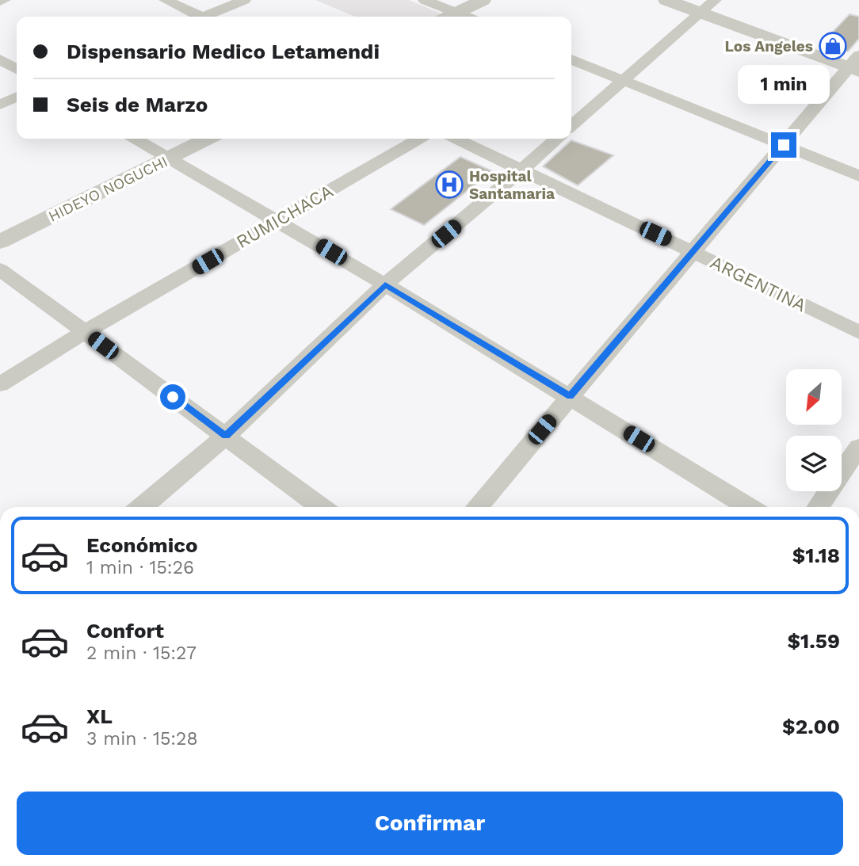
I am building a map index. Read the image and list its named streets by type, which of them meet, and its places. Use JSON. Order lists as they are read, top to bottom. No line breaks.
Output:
{"streets":{"street":["HIDEYO NOGUCHI","RUMICHACA","ARGENTINA"]},"places":{"shop":["Los Angeles"],"hospital":["Hospital Santamaria"]},"north":"bottom left","page":{"banner":["Dispensario Medico Letamendi","Seis de Marzo"],"bubble":"1 min","list":[{"name":"Económico","note":"1 min · 15:26","value":"$1.18"},{"name":"Confort","note":"2 min · 15:27","value":"$1.59"},{"name":"XL","note":"3 min · 15:28","value":"$2.00"}],"buttons":"Confirmar"}}
